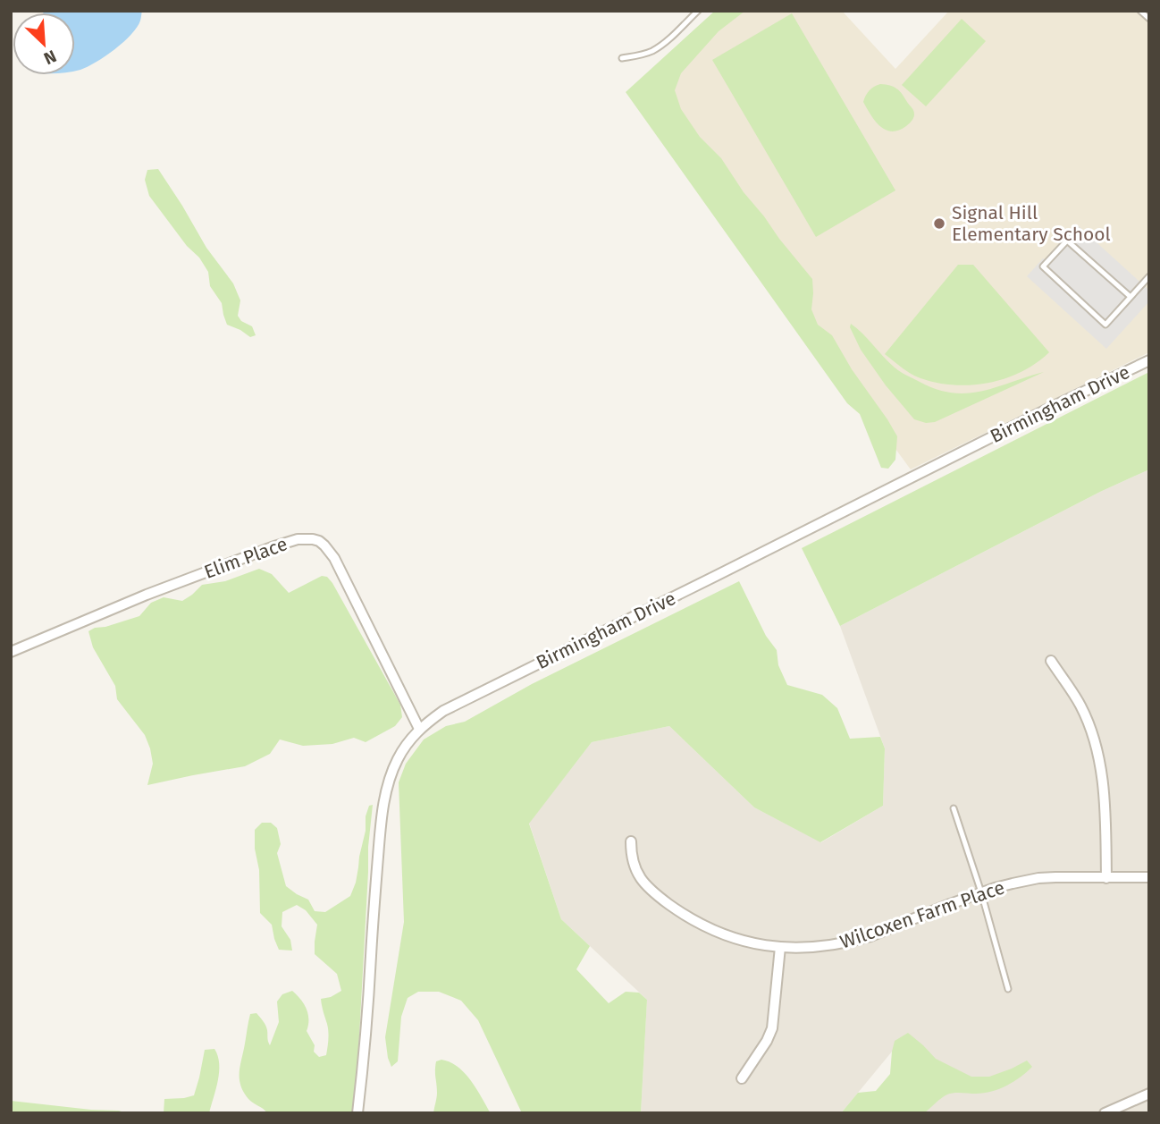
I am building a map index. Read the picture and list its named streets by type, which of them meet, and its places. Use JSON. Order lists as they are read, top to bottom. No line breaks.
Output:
{"streets":{"street":["Birmingham Drive","Elim Place","Wilcoxen Farm Place"]},"crossings":[["Birmingham Drive","Elim Place"]],"places":["Signal Hill Elementary School"],"north":"bottom right"}
